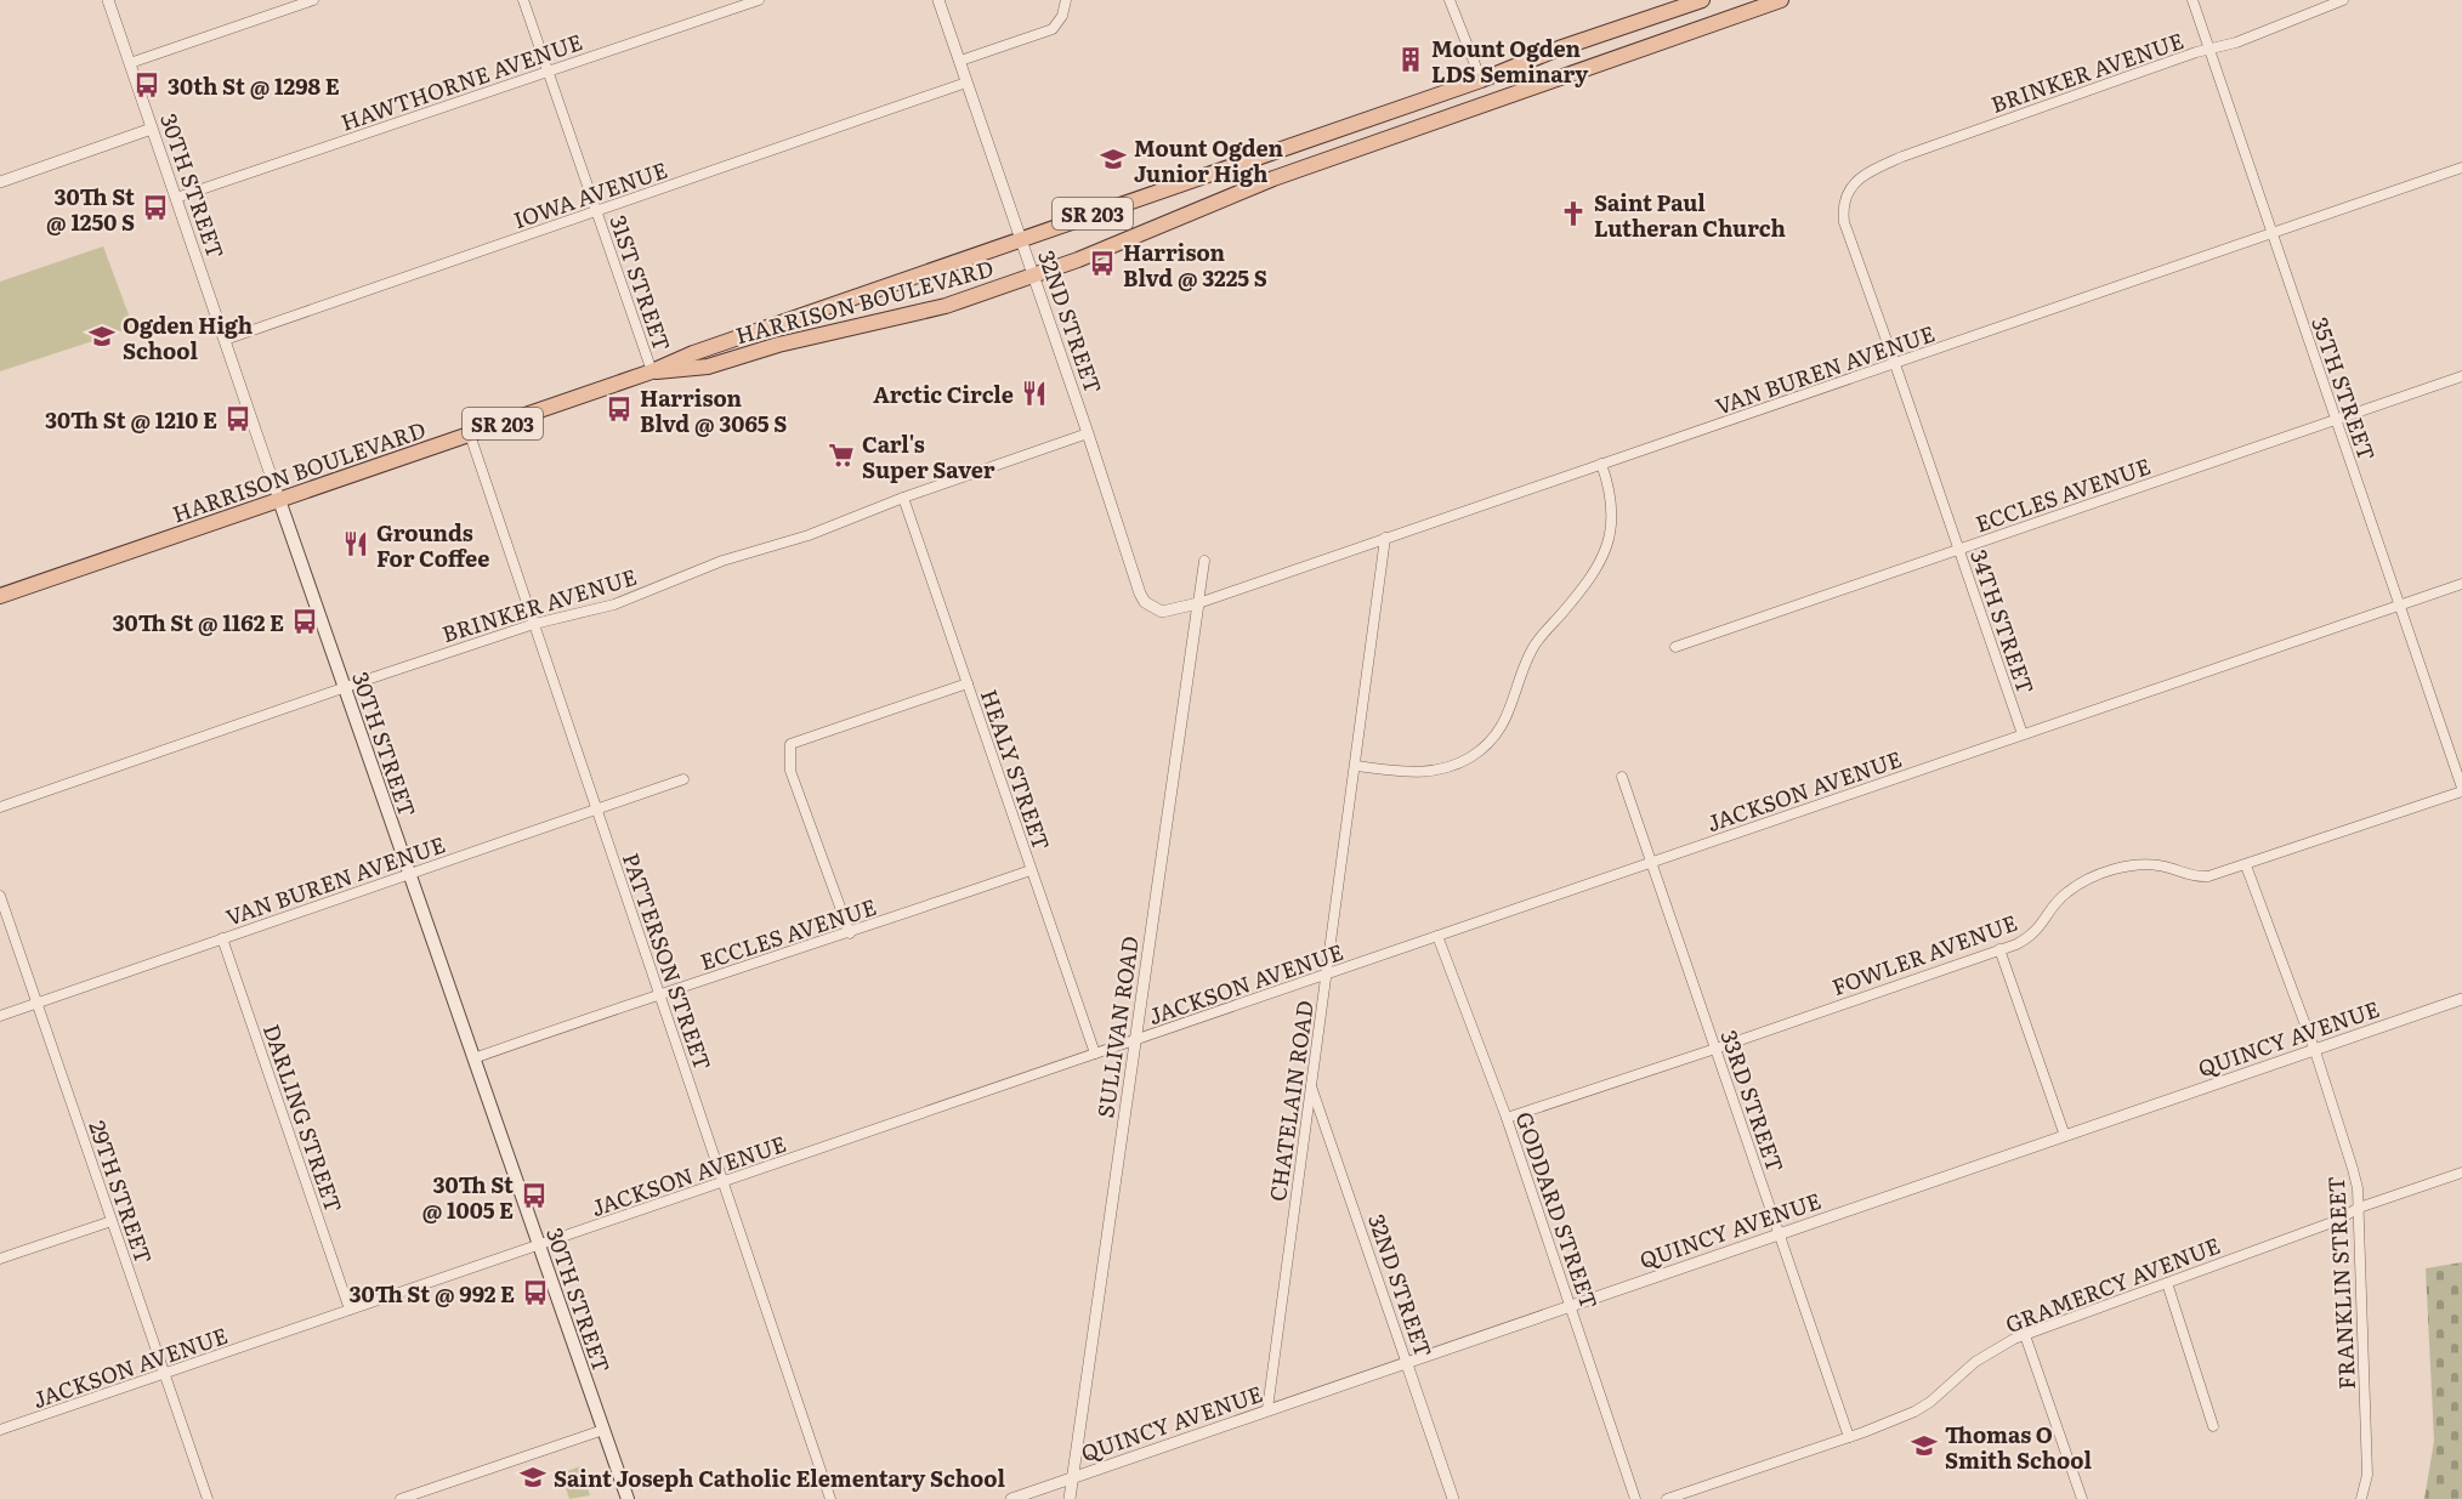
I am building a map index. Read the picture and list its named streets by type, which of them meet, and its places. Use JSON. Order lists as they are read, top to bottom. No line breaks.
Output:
{"streets":{"main road":["30TH STREET","SR 203","HARRISON BOULEVARD"],"street":["BRINKER AVENUE","HAWTHORNE AVENUE","IOWA AVENUE","31ST STREET","32ND STREET","VAN BUREN AVENUE","35TH STREET","ECCLES AVENUE","34TH STREET","HEALY STREET","JACKSON AVENUE","FOWLER AVENUE","PATTERSON STREET","SULLIVAN ROAD","QUINCY AVENUE","CHATELAIN ROAD","33RD STREET","DARLING STREET","29TH STREET","GODDARD STREET","FRANKLIN STREET","GRAMERCY AVENUE"]},"crossings":[["BRINKER AVENUE","30TH STREET"],["BRINKER AVENUE","32ND STREET"],["BRINKER AVENUE","35TH STREET"],["BRINKER AVENUE","34TH STREET"],["BRINKER AVENUE","HEALY STREET"],["BRINKER AVENUE","PATTERSON STREET"],["HAWTHORNE AVENUE","30TH STREET"],["HAWTHORNE AVENUE","31ST STREET"],["30TH STREET","IOWA AVENUE"],["30TH STREET","HARRISON BOULEVARD"],["30TH STREET","VAN BUREN AVENUE"],["30TH STREET","ECCLES AVENUE"],["30TH STREET","JACKSON AVENUE"],["IOWA AVENUE","31ST STREET"],["IOWA AVENUE","32ND STREET"],["31ST STREET","HARRISON BOULEVARD"],["HARRISON BOULEVARD","32ND STREET"],["HARRISON BOULEVARD","PATTERSON STREET"],["32ND STREET","VAN BUREN AVENUE"],["32ND STREET","SULLIVAN ROAD"],["32ND STREET","QUINCY AVENUE"],["32ND STREET","CHATELAIN ROAD"],["VAN BUREN AVENUE","35TH STREET"],["VAN BUREN AVENUE","34TH STREET"],["VAN BUREN AVENUE","PATTERSON STREET"],["VAN BUREN AVENUE","SULLIVAN ROAD"],["VAN BUREN AVENUE","CHATELAIN ROAD"],["VAN BUREN AVENUE","DARLING STREET"],["VAN BUREN AVENUE","29TH STREET"],["35TH STREET","ECCLES AVENUE"],["35TH STREET","JACKSON AVENUE"],["35TH STREET","FOWLER AVENUE"],["ECCLES AVENUE","34TH STREET"],["ECCLES AVENUE","HEALY STREET"],["ECCLES AVENUE","PATTERSON STREET"],["34TH STREET","JACKSON AVENUE"],["HEALY STREET","JACKSON AVENUE"],["JACKSON AVENUE","PATTERSON STREET"],["JACKSON AVENUE","SULLIVAN ROAD"],["JACKSON AVENUE","CHATELAIN ROAD"],["JACKSON AVENUE","33RD STREET"],["JACKSON AVENUE","DARLING STREET"],["JACKSON AVENUE","29TH STREET"],["JACKSON AVENUE","GODDARD STREET"],["FOWLER AVENUE","33RD STREET"],["FOWLER AVENUE","GODDARD STREET"],["FOWLER AVENUE","FRANKLIN STREET"],["SULLIVAN ROAD","QUINCY AVENUE"],["QUINCY AVENUE","CHATELAIN ROAD"],["QUINCY AVENUE","33RD STREET"],["QUINCY AVENUE","GODDARD STREET"],["QUINCY AVENUE","FRANKLIN STREET"],["33RD STREET","GRAMERCY AVENUE"],["FRANKLIN STREET","GRAMERCY AVENUE"]],"places":{"building":["Mount Ogden LDS Seminary"],"bus stop":["30th St @ 1298 E","30Th St @ 1250 S","Harrison Blvd @ 3225 S","Harrison Blvd @ 3065 S","30Th St @ 1210 E","30Th St @ 1162 E","30Th St @ 1005 E","30Th St @ 992 E"],"school or university":["Mount Ogden Junior High","Ogden High School","Thomas O Smith School","Saint Joseph Catholic Elementary School"],"church":["Saint Paul Lutheran Church"],"restaurant":["Arctic Circle","Grounds For Coffee"],"supermarket":["Carl's Super Saver"]}}
